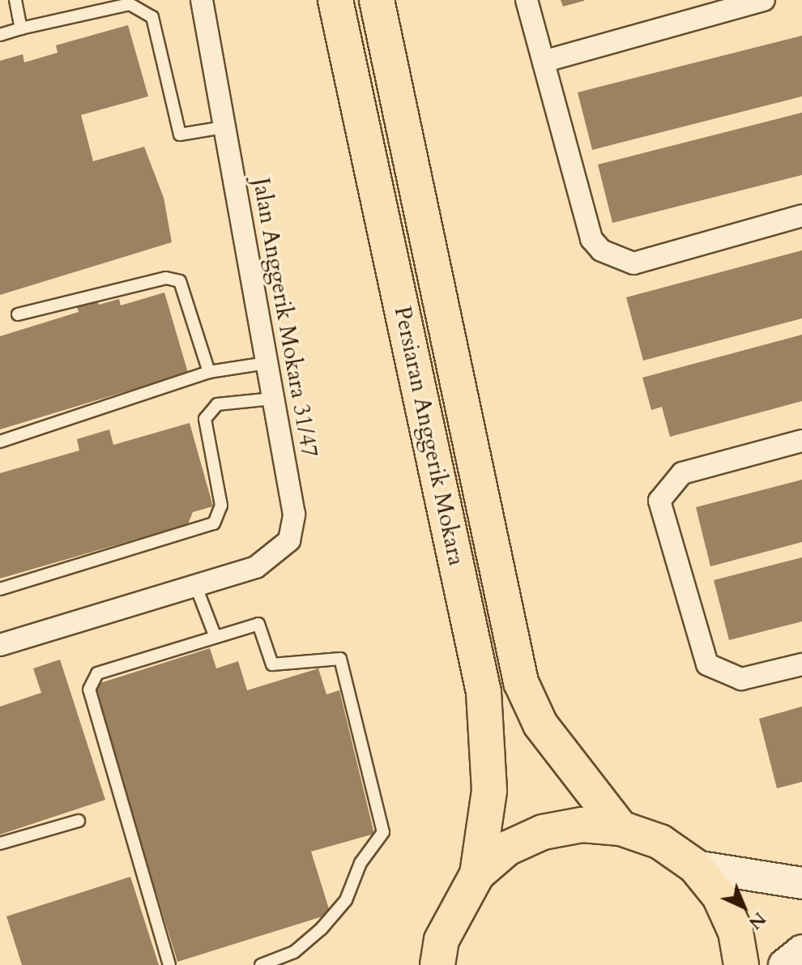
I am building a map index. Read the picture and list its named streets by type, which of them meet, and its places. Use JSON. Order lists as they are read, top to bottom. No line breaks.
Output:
{"streets":{"main road":["Persiaran Anggerik Mokara"],"street":["Jalan Anggerik Mokara 31/47"]},"north":"bottom right"}
